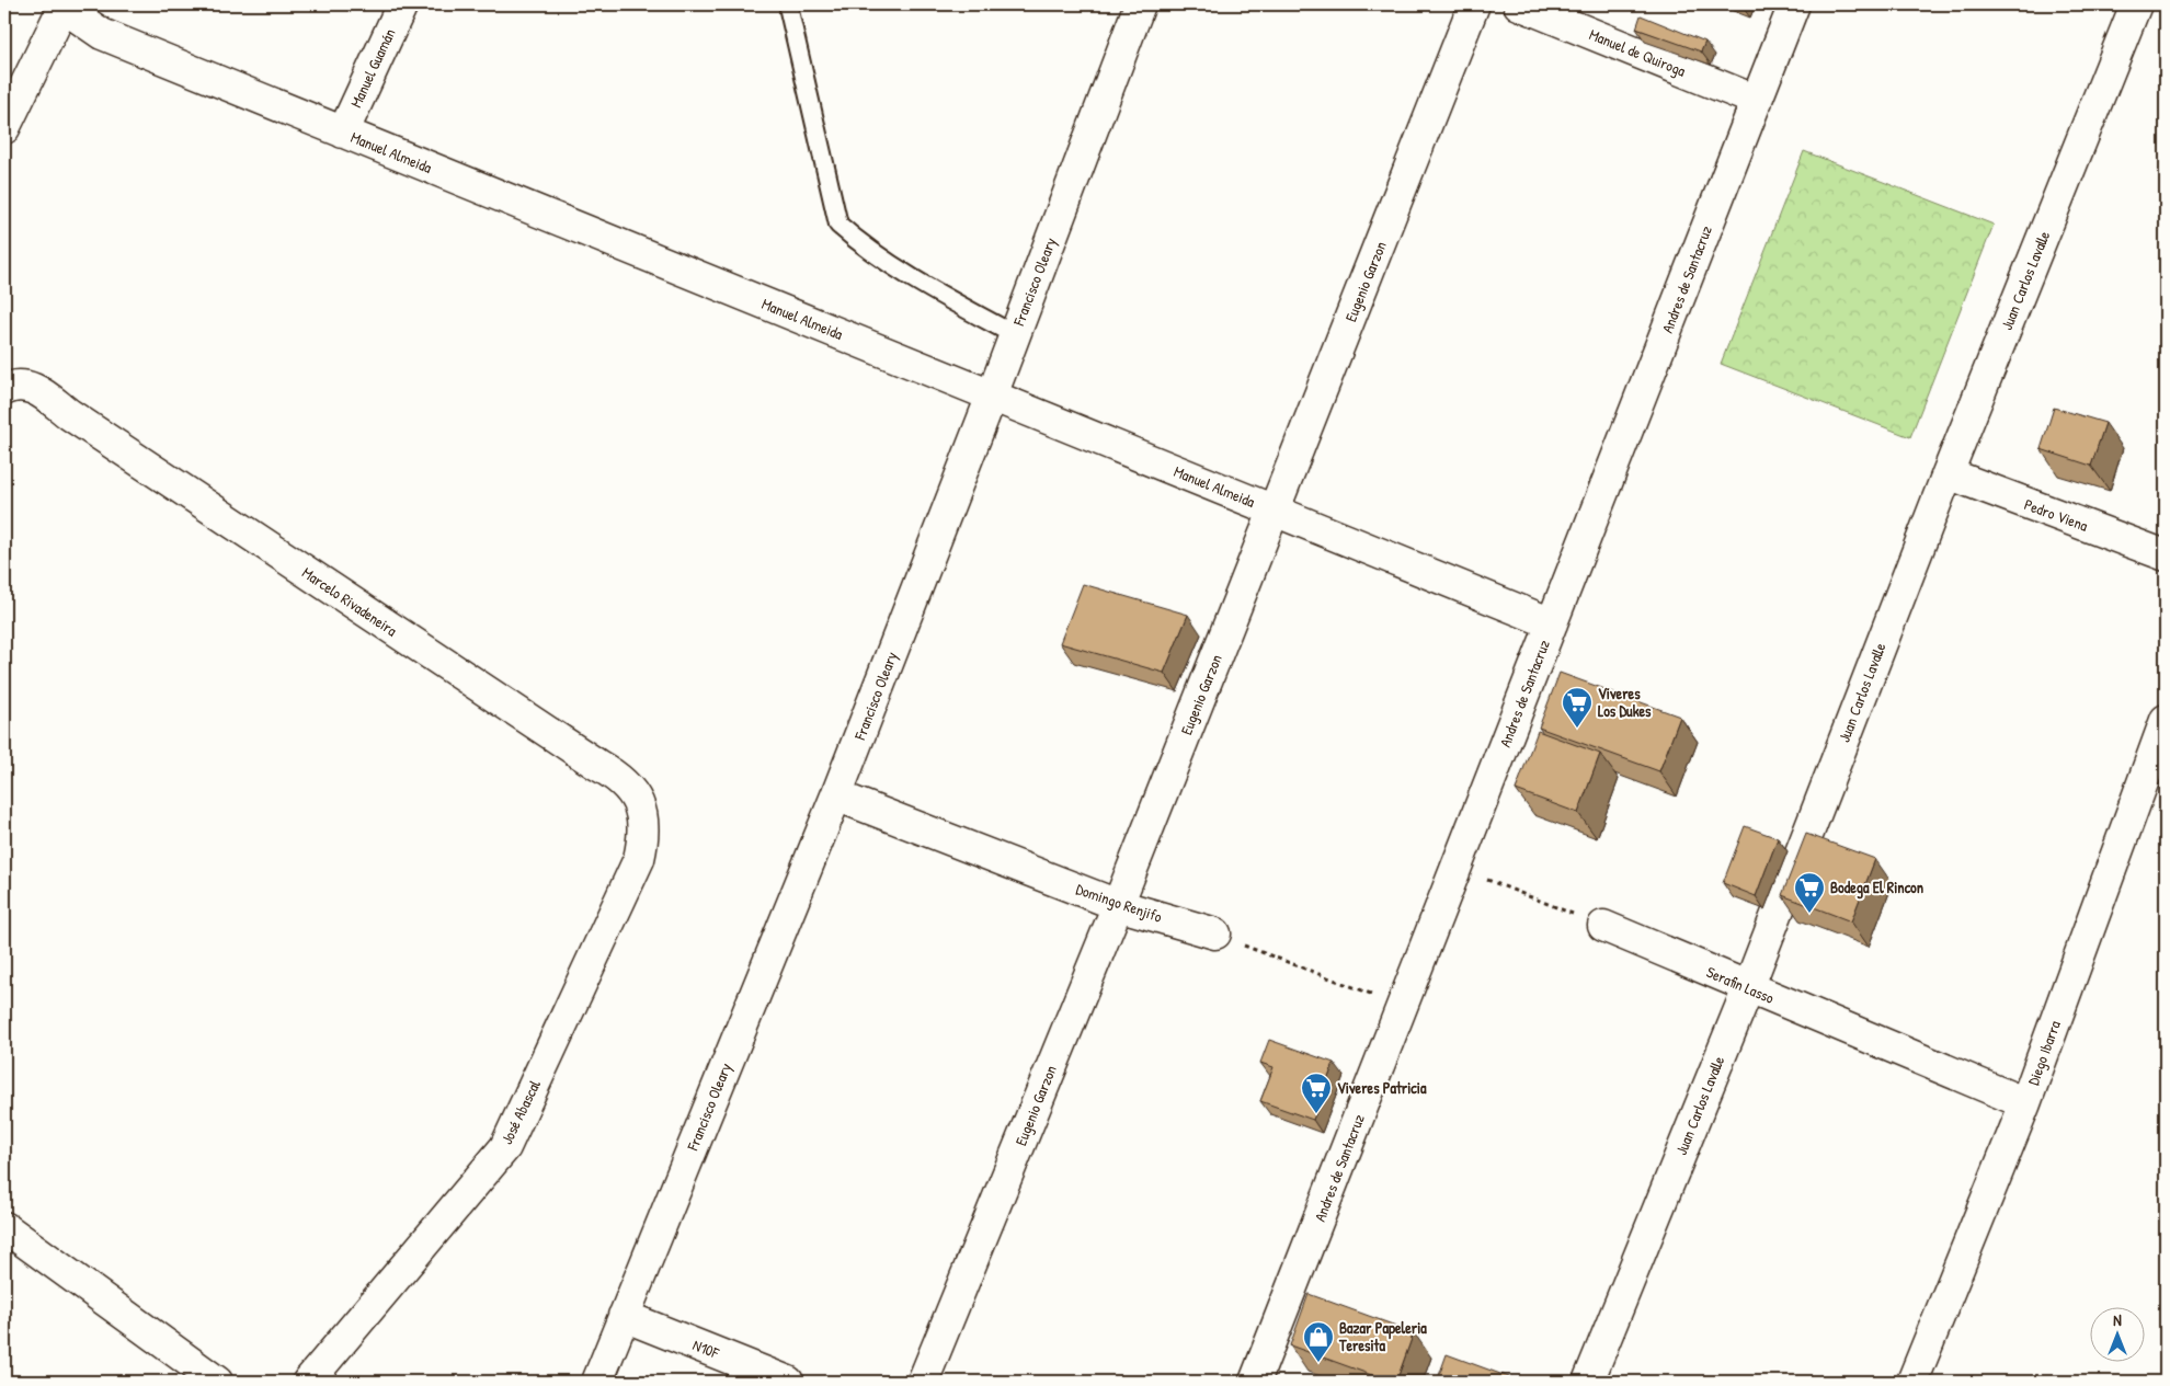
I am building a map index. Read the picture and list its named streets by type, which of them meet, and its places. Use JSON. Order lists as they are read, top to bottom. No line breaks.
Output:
{"streets":{"street":["Manuel de Quiroga","Manuel Guamán","Manuel Almeida","Andres de Santacruz","Juan Carlos Lavalle","Francisco Oleary","Eugenio Garzon","Pedro Viena","Marcelo Rivadeneira","Domingo Renjifo","Serafin Lasso","Diego Ibarra","José Abascal","N10F"]},"crossings":[["Manuel de Quiroga","Andres de Santacruz"],["Manuel Guamán","Manuel Almeida"],["Manuel Almeida","Andres de Santacruz"],["Manuel Almeida","Francisco Oleary"],["Manuel Almeida","Eugenio Garzon"],["Juan Carlos Lavalle","Pedro Viena"],["Juan Carlos Lavalle","Serafin Lasso"],["Francisco Oleary","Domingo Renjifo"],["Francisco Oleary","N10F"],["Eugenio Garzon","Domingo Renjifo"],["Marcelo Rivadeneira","José Abascal"],["Serafin Lasso","Diego Ibarra"]],"places":{"supermarket":["Viveres Los Dukes","Bodega El Rincon","Viveres Patricia"],"shop":["Bazar Papeleria Teresita"]},"north":"top"}
